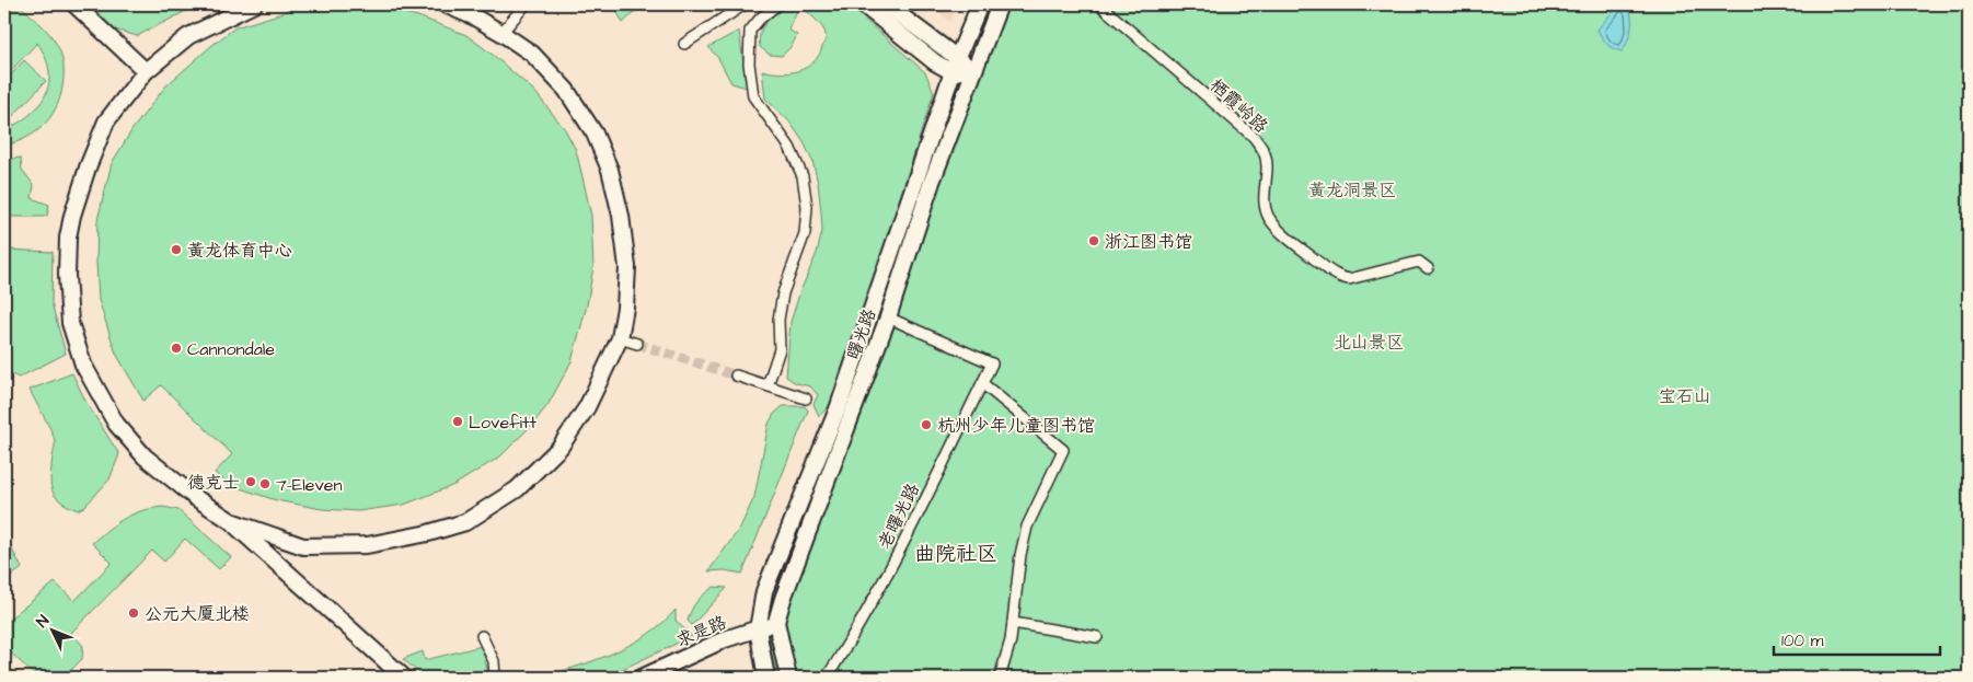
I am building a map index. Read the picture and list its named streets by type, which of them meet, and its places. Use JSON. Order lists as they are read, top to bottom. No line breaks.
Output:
{"streets":{"street":["栖霞岭路","曙光路","老曙光路","求是路"]},"crossings":[["曙光路","老曙光路"],["曙光路","求是路"]],"districts":["曲院社区"],"parks":["黄龙洞景区","北山景区","宝石山"],"places":["浙江图书馆","黄龙体育中心","Cannondale","Lovefitt","杭州少年儿童图书馆","德克士","7-Eleven","公元大厦北楼"],"scale_bar":"100 m","north":"top left"}
